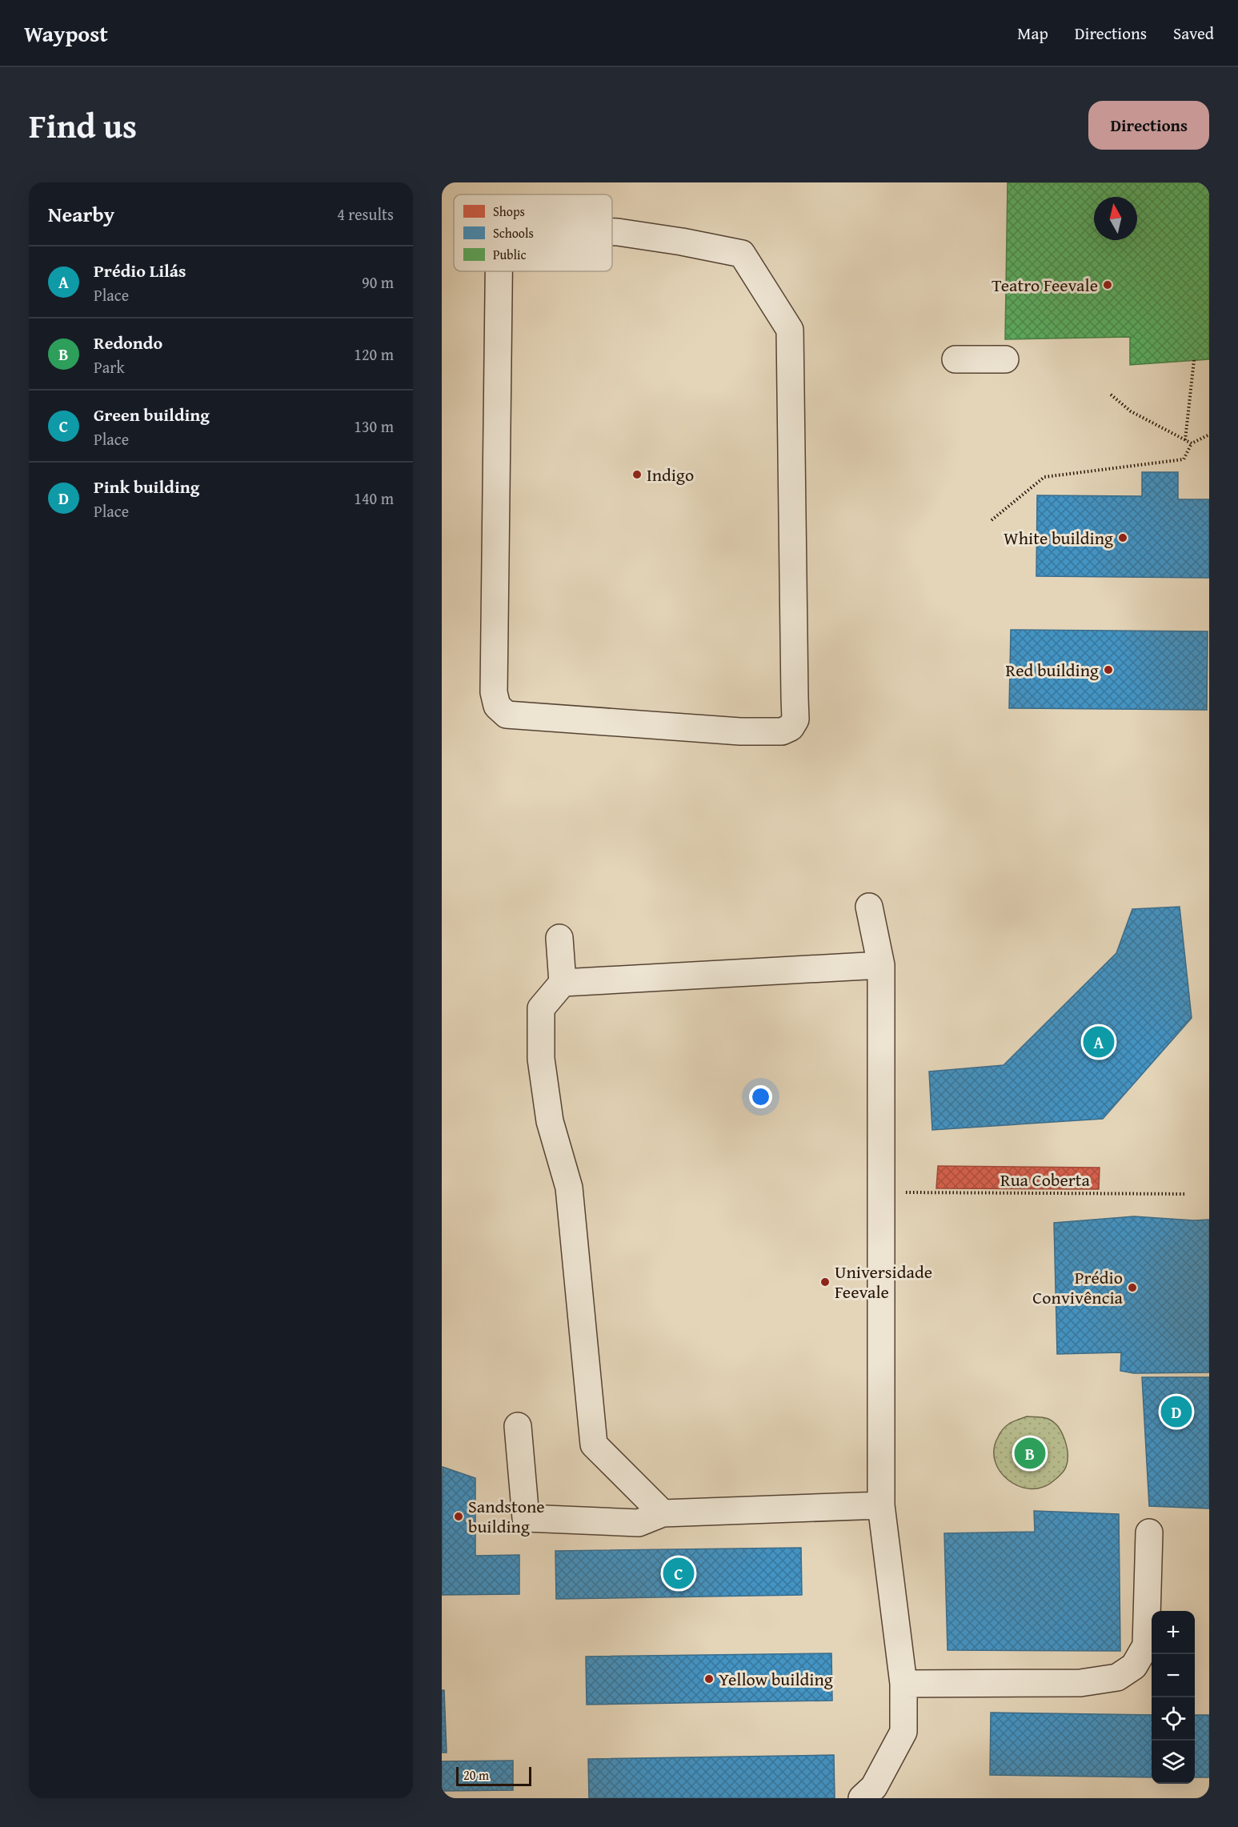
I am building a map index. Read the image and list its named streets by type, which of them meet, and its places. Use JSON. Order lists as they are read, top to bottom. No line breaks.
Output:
{"streets":{"path":["Rua Coberta"]},"places":["Teatro Feevale","Indigo","White building","Red building","Universidade Feevale","Prédio Convivência","Sandstone building","Yellow building"],"legend":["Shops","Schools","Public"],"scale_bar":"20 m","north":"top","page":{"header":"Waypost","nav":["Map","Directions","Saved"],"title":"Find us","buttons":"Directions","heading":["Nearby","4 results"],"list":[{"mark":"A","name":"Prédio Lilás","note":"Place","value":"90 m"},{"mark":"B","name":"Redondo","note":"Park","value":"120 m"},{"mark":"C","name":"Green building","note":"Place","value":"130 m"},{"mark":"D","name":"Pink building","note":"Place","value":"140 m"}],"pins":["A","D","B","C"],"map_buttons":["+","−"],"scale":"20 m"}}
